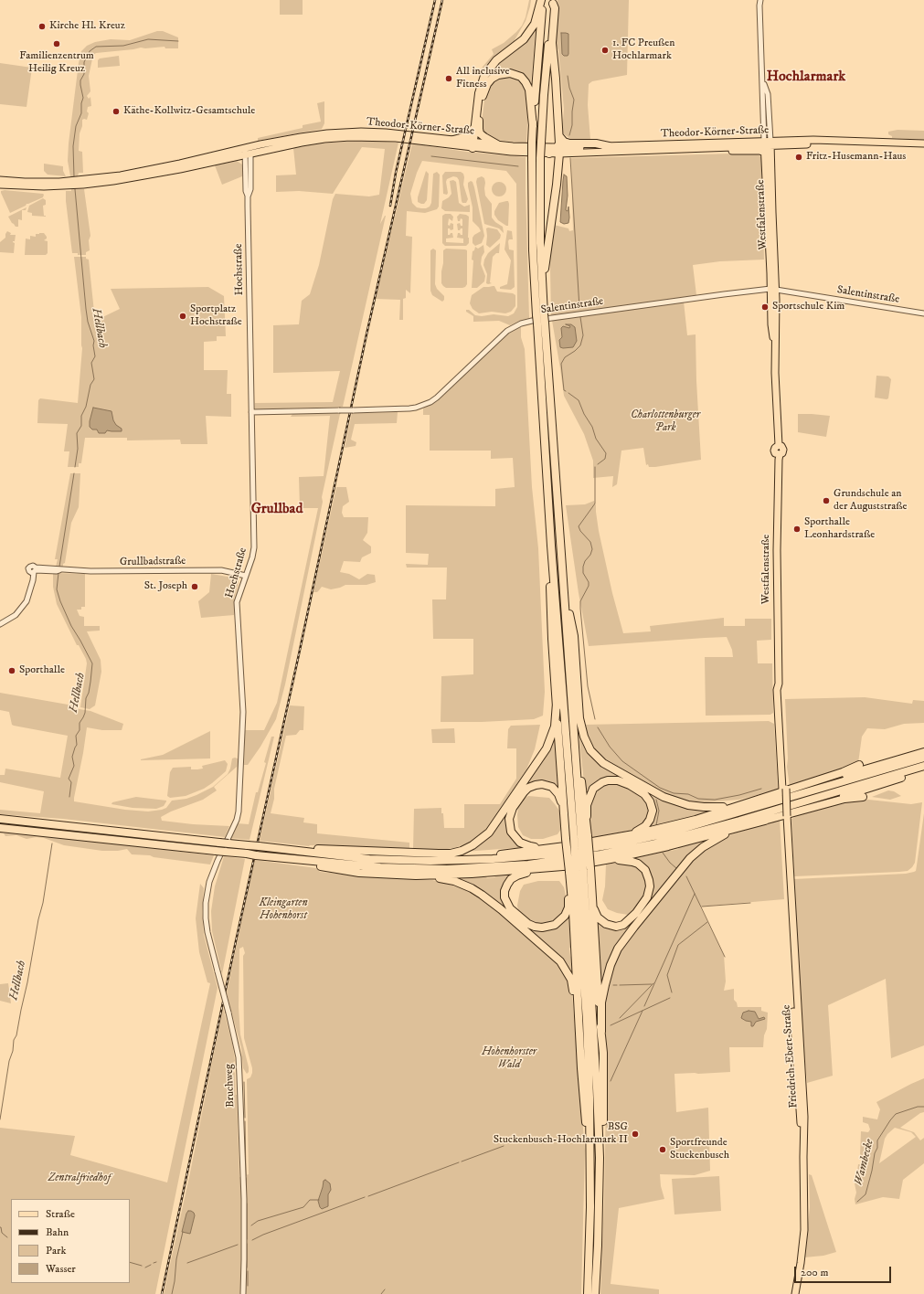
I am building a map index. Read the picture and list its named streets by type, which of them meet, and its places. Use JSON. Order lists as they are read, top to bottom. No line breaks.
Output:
{"streets":{"main road":["Theodor-Körner-Straße","Westfalenstraße","Friedrich-Ebert-Straße"],"street":["Hochstraße","Salentinstraße","Grullbadstraße","Bruchweg"]},"crossings":[["Theodor-Körner-Straße","Westfalenstraße"],["Theodor-Körner-Straße","Hochstraße"],["Westfalenstraße","Salentinstraße"],["Westfalenstraße","Friedrich-Ebert-Straße"],["Hochstraße","Salentinstraße"],["Hochstraße","Grullbadstraße"],["Hochstraße","Bruchweg"]],"districts":["Hochlarmark","Grullbad"],"water":["Hellbach","Wambecke"],"parks":["Charlottenburger Park","Kleingarten Hohenhorst","Hohenhorster Wald","Zentralfriedhof"],"places":["Kirche Hl. Kreuz","Familienzentrum Heilig Kreuz","1. FC Preußen Hochlarmark","All inclusive Fitness","Käthe-Kollwitz-Gesamtschule","Fritz-Husemann-Haus","Sportschule Kim","Sportplatz Hochstraße","Grundschule an der Auguststraße","Sporthalle Leonhardstraße","St. Joseph","Sporthalle","BSG Stuckenbusch-Hochlarmark II","Sportfreunde Stuckenbusch"],"legend":["Straße","Bahn","Park","Wasser"],"scale_bar":"200 m"}
